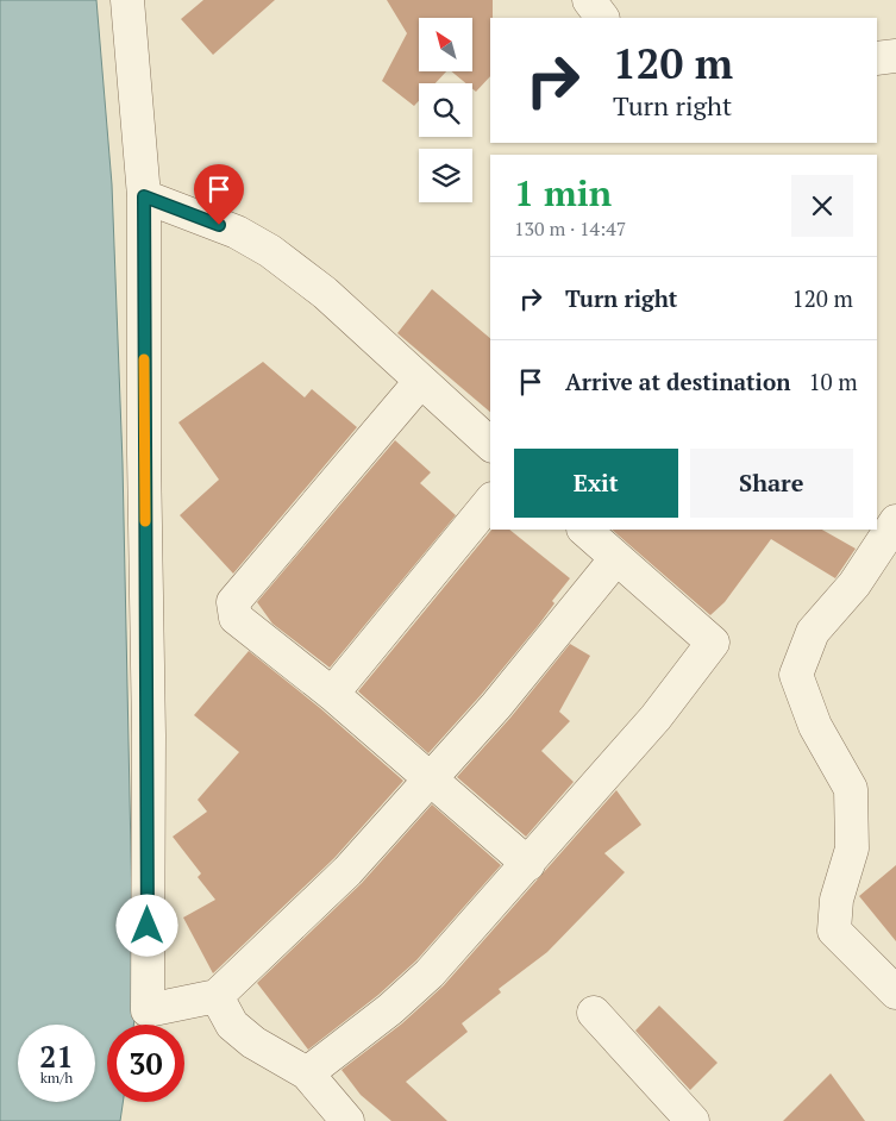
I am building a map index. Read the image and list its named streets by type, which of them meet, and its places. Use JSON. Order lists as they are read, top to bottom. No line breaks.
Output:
{"north":"top left","page":{"turn":["120 m","Turn right"],"heading":["1 min","130 m · 14:47"],"list":[{"name":"Turn right","value":"120 m"},{"name":"Arrive at destination","value":"10 m"}],"buttons":["Exit","Share"],"speed":"21 km/h","limit":"30"}}
